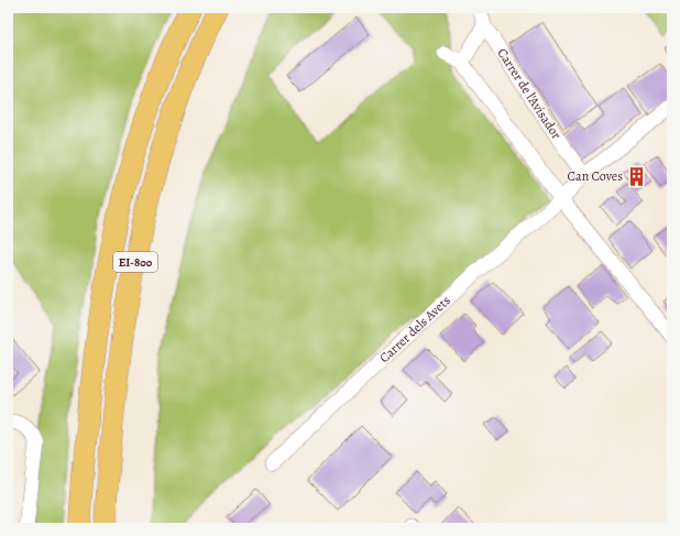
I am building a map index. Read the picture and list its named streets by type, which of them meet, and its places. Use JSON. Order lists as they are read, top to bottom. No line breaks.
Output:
{"streets":{"highway":["EI-800"],"street":["Carrer de l'Avisador","Carrer dels Avets"]},"crossings":[["Carrer de l'Avisador","Carrer dels Avets"]],"places":{"building":["Can Coves"]}}
